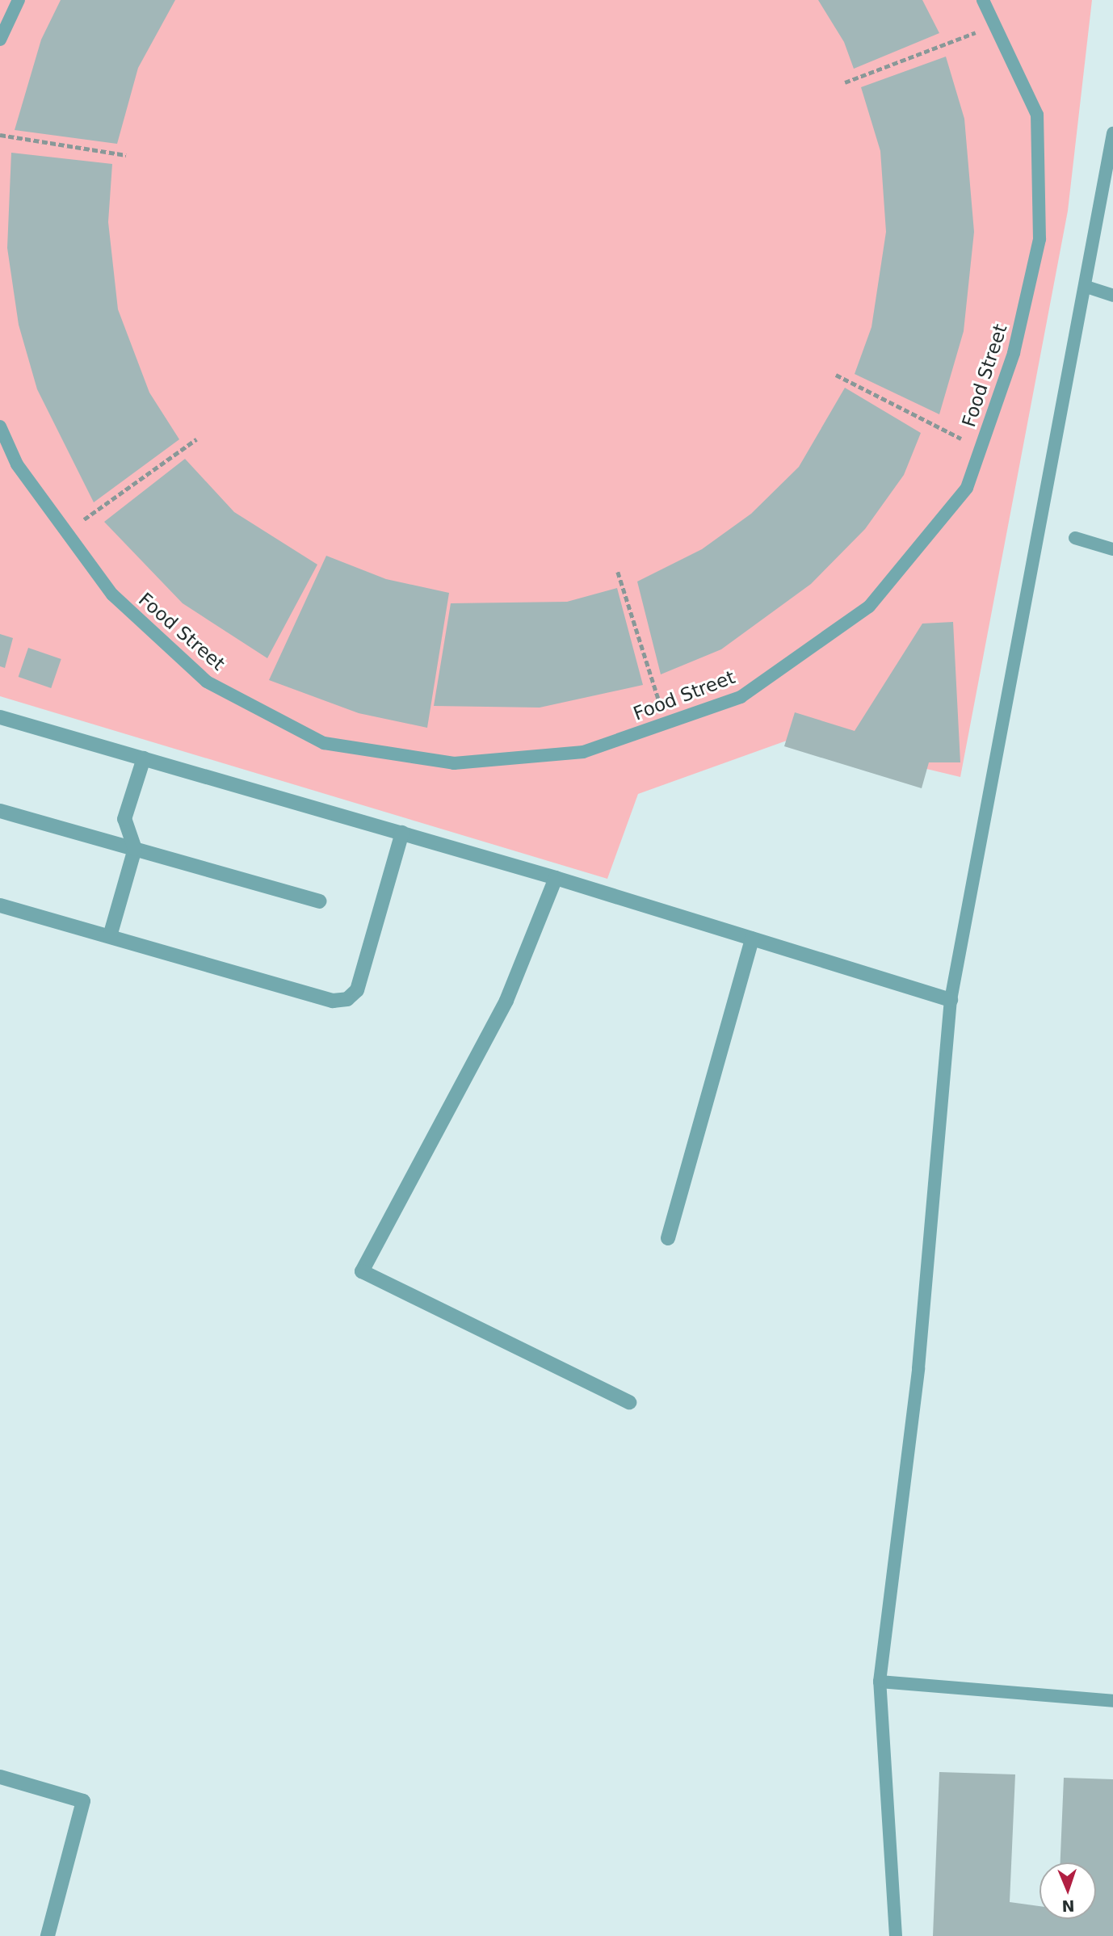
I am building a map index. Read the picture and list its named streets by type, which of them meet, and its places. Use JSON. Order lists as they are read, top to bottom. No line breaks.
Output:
{"streets":{"lane":["Food Street"]},"north":"bottom"}
